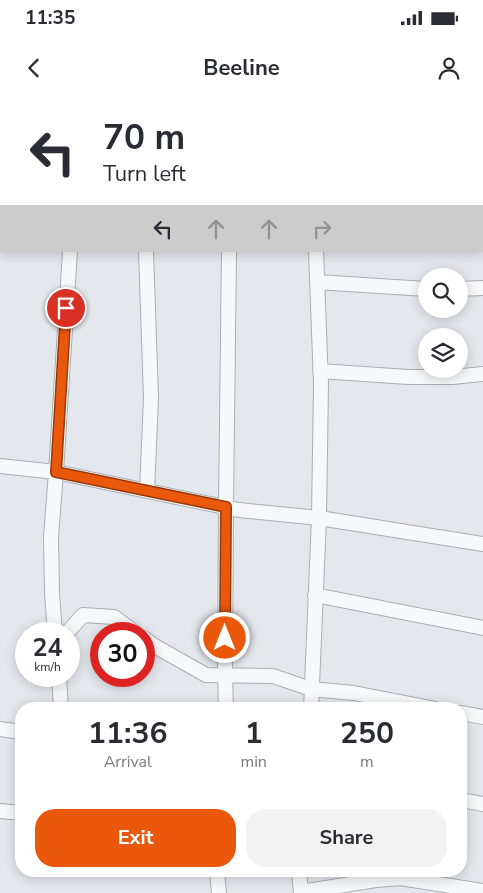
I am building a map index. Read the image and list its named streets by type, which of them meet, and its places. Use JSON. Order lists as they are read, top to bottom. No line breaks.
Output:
{"page":{"status":"11:35","header":"Beeline","turn":["70 m","Turn left"],"speed":"24 km/h","limit":"30","eta":["11:36","Arrival","1","min","250","m"],"buttons":["Exit","Share"]}}
